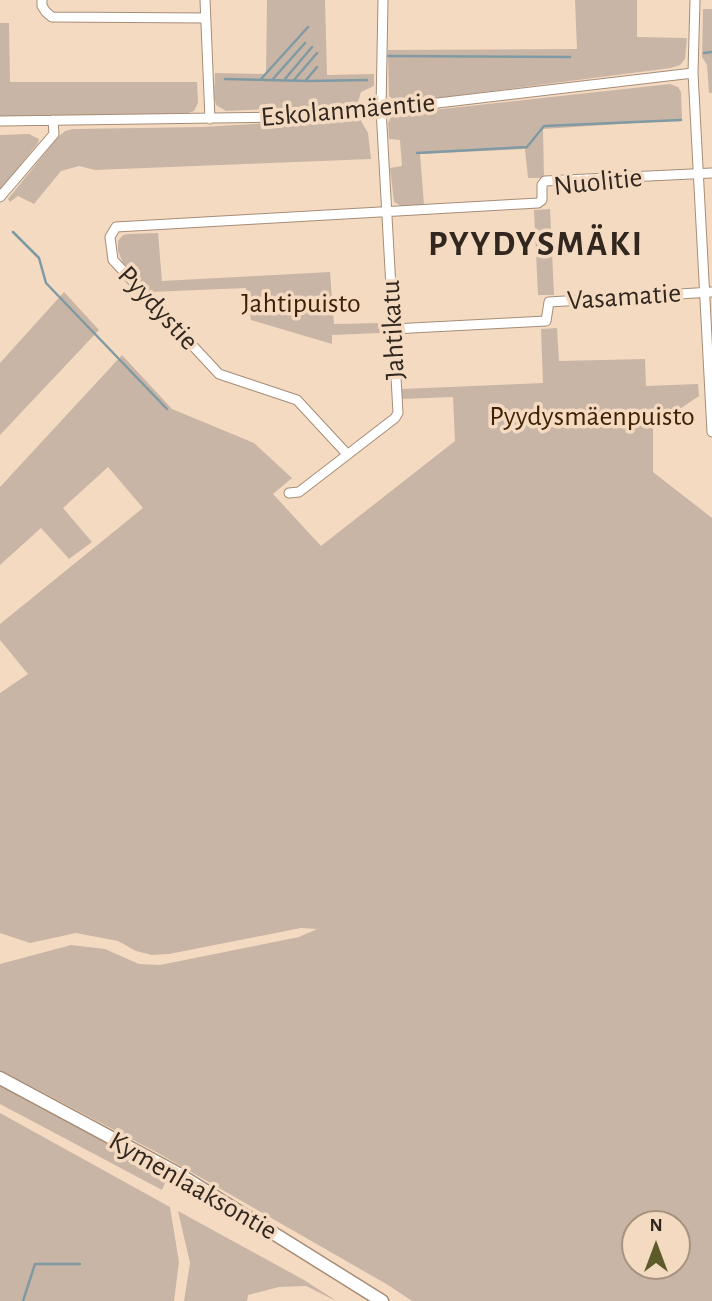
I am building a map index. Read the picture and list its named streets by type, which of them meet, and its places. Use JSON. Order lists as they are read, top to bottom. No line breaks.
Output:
{"streets":{"main road":["Kymenlaaksontie"],"street":["Eskolanmäentie","Nuolitie","Vasamatie","Pyydystie","Jahtikatu"]},"crossings":[["Eskolanmäentie","Jahtikatu"],["Nuolitie","Pyydystie"],["Nuolitie","Jahtikatu"],["Vasamatie","Jahtikatu"],["Pyydystie","Jahtikatu"]],"districts":["PYYDYSMÄKI"],"parks":["Jahtipuisto","Pyydysmäenpuisto"],"north":"top"}
